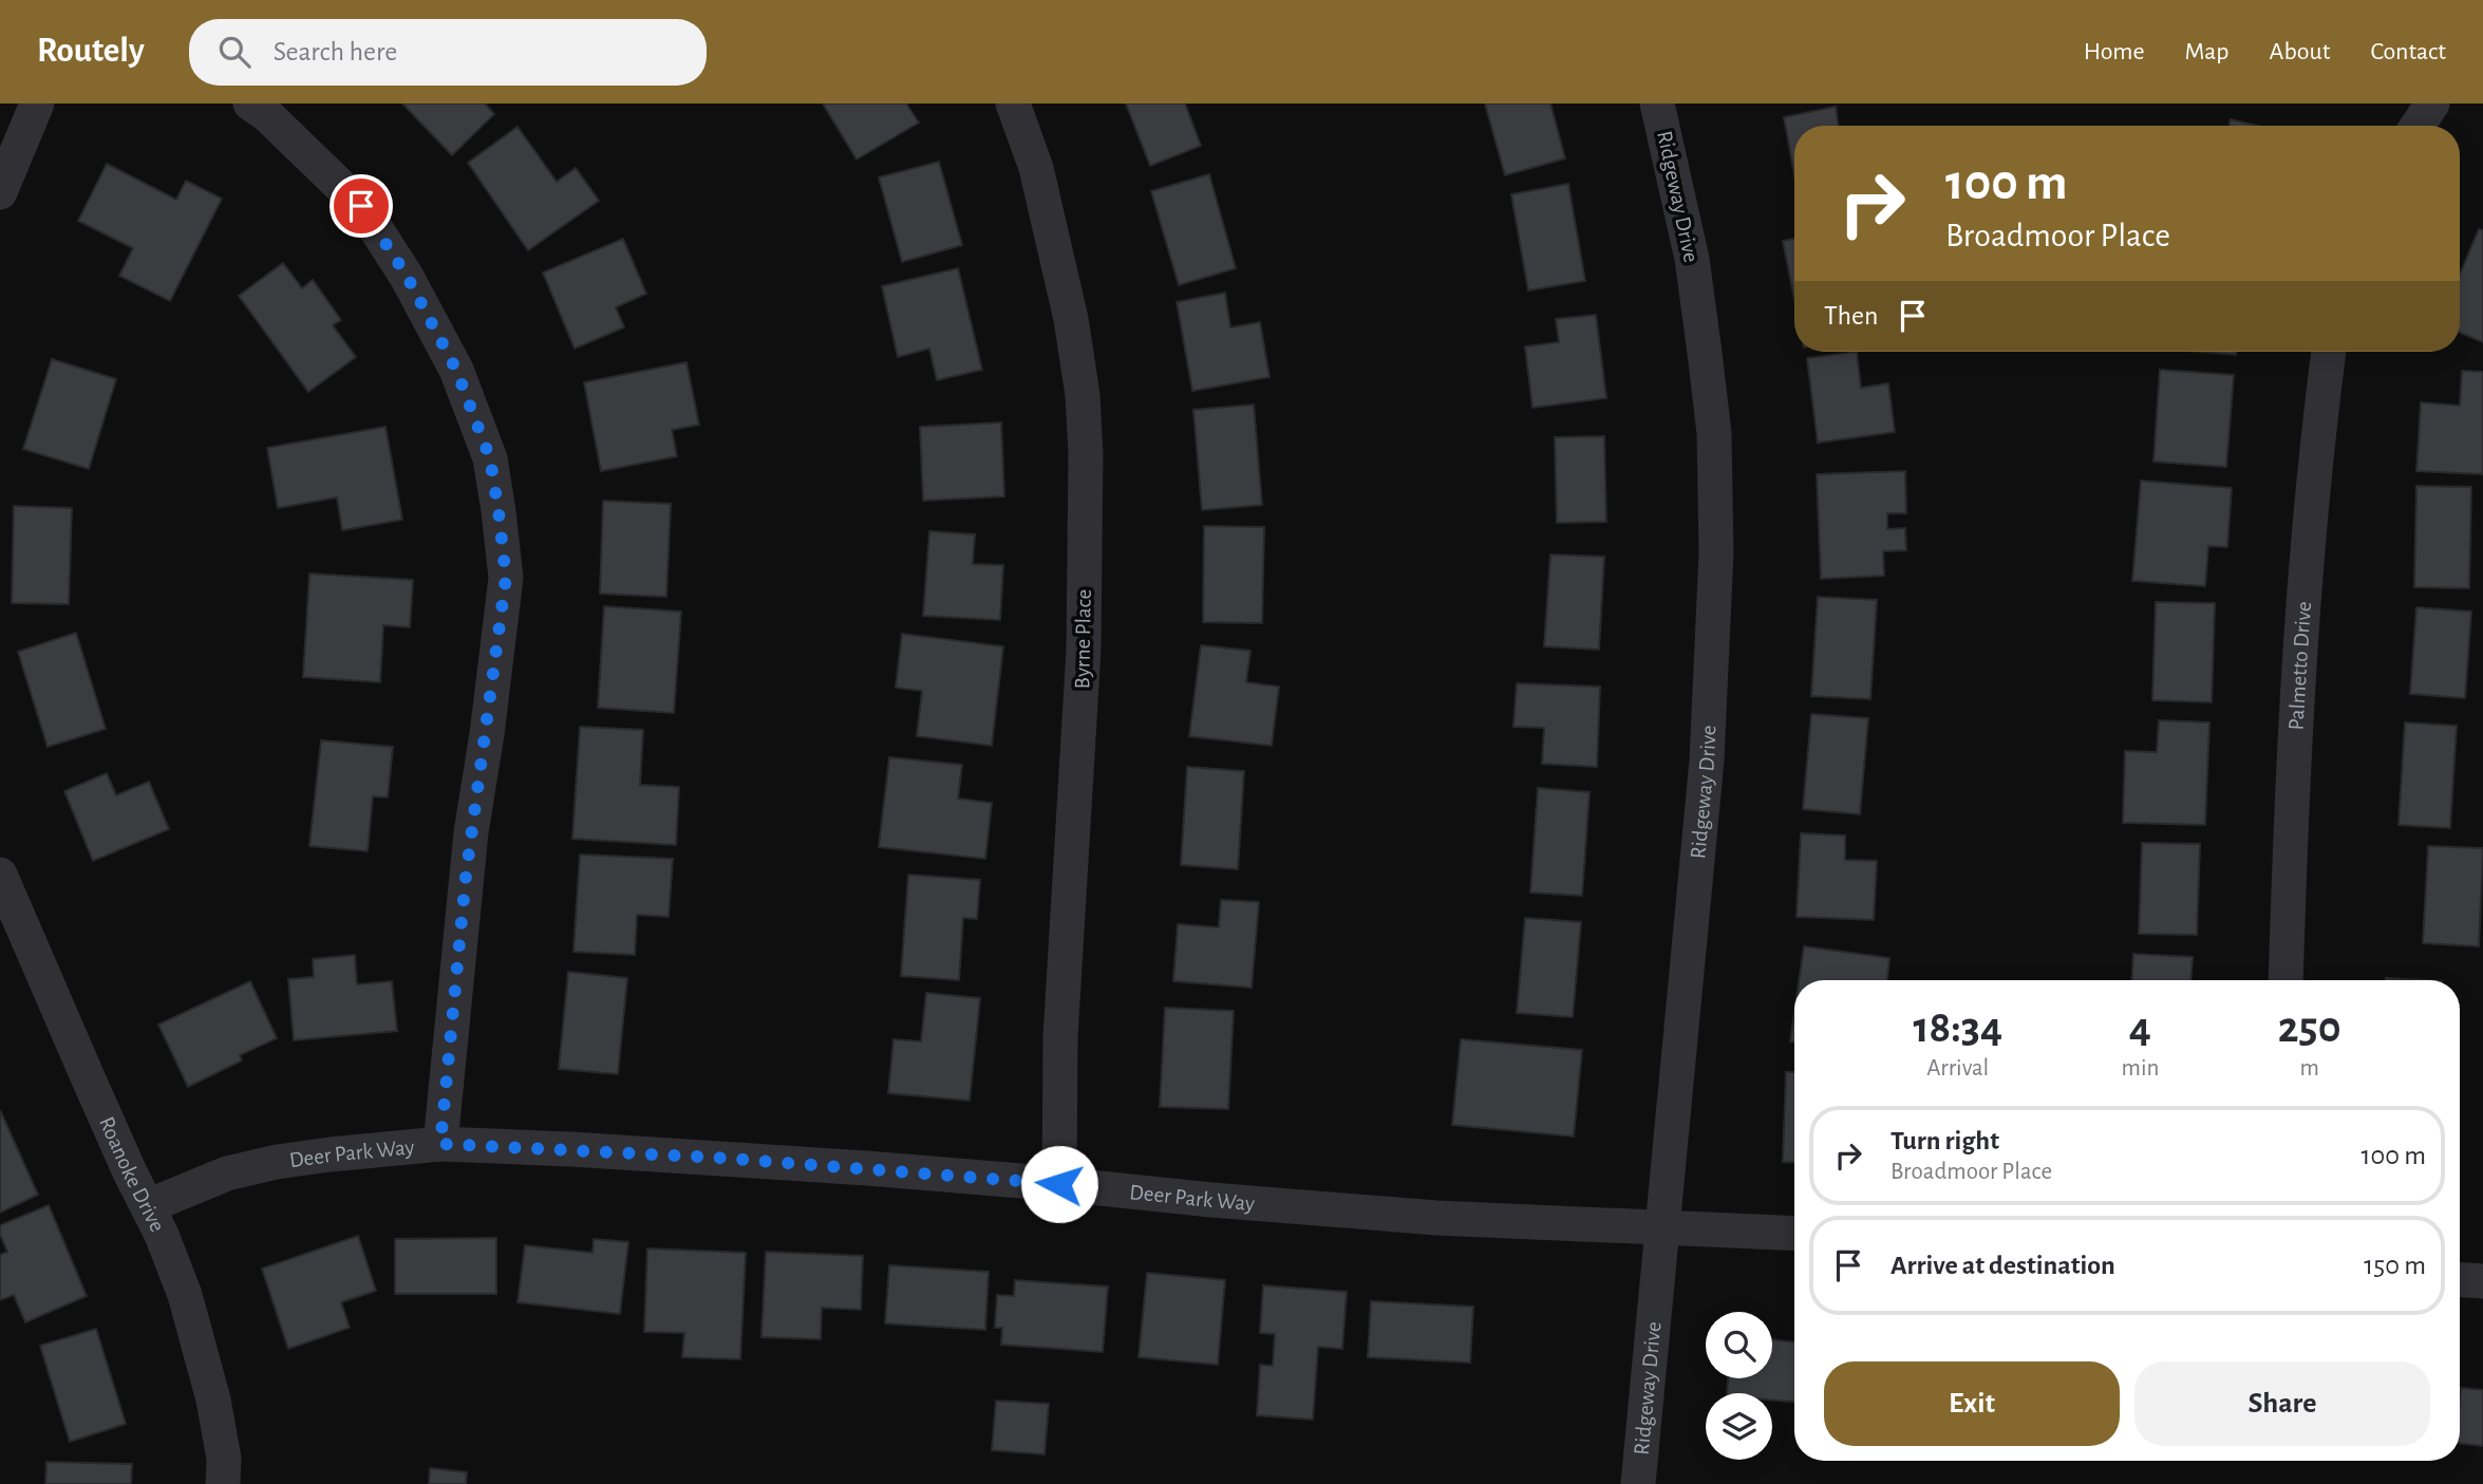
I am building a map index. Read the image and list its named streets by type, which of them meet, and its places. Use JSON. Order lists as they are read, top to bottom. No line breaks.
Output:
{"streets":{"street":["Ridgeway Drive","Byrne Place","Palmetto Drive","Deer Park Way","Roanoke Drive"]},"crossings":[["Ridgeway Drive","Deer Park Way"],["Byrne Place","Deer Park Way"],["Deer Park Way","Roanoke Drive"]],"page":{"header":"Routely","search":"Search here","nav":["Home","Map","About","Contact"],"turn":["100 m","Broadmoor Place"],"then":"Then","eta":["18:34","Arrival","4","min","250","m"],"list":[{"name":"Turn right","note":"Broadmoor Place","value":"100 m"},{"name":"Arrive at destination","value":"150 m"}],"buttons":["Exit","Share"]}}
